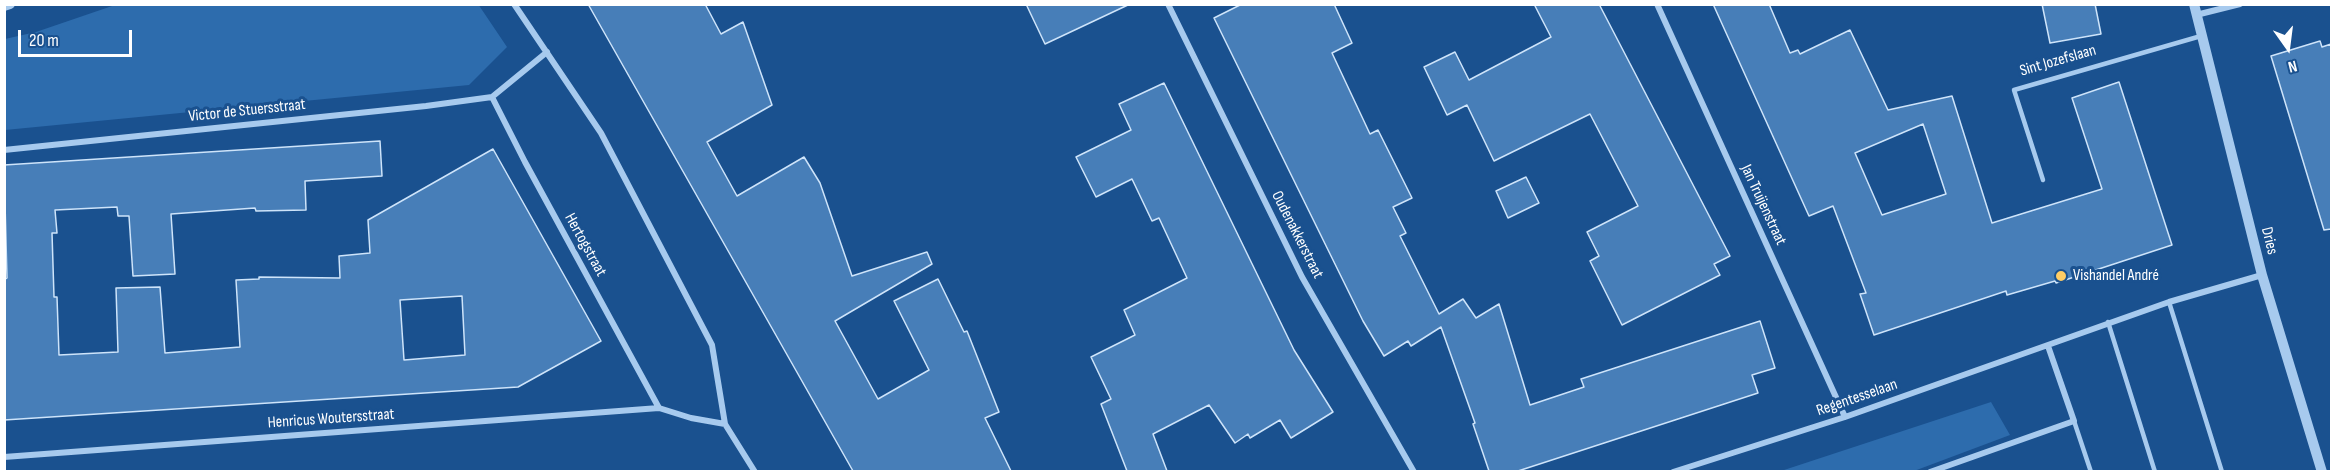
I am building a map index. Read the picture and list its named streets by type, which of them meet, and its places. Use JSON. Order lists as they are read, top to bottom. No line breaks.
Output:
{"streets":{"street":["Victor de Stuersstraat","Jan Truijenstraat","Oudenakkerstraat","Dries","Hertogstraat","Regentesselaan","Henricus Woutersstraat"],"lane":["Sint Jozefslaan"]},"crossings":[["Sint Jozefslaan","Dries"],["Victor de Stuersstraat","Hertogstraat"],["Jan Truijenstraat","Regentesselaan"],["Dries","Regentesselaan"],["Hertogstraat","Henricus Woutersstraat"]],"places":["Vishandel André"],"scale_bar":"20 m","north":"bottom"}
